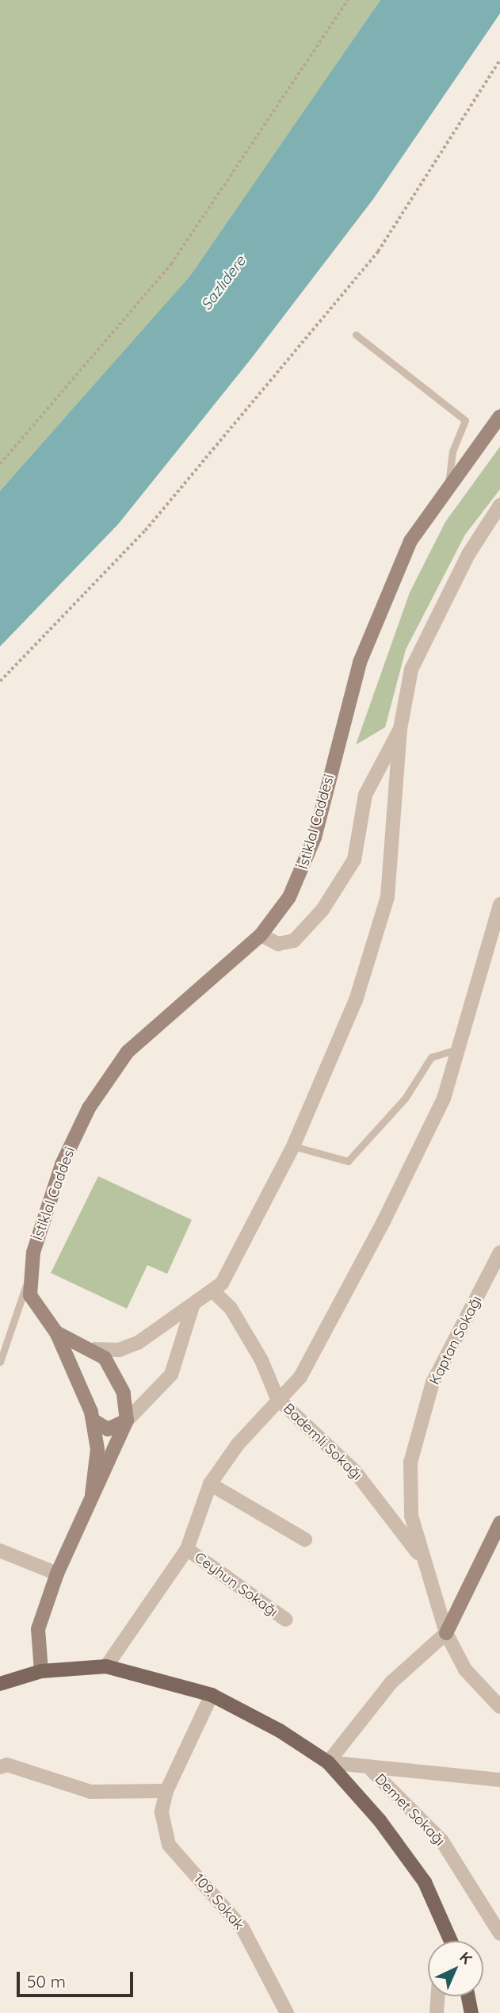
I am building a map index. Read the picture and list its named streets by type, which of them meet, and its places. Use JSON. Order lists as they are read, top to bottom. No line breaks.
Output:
{"streets":{"main road":["İstiklal Caddesi"],"street":["Kaptan Sokağı","Bademli Sokağı","Ceyhun Sokağı","Demet Sokağı","109. Sokak"]},"crossings":[["Kaptan Sokağı","Bademli Sokağı"]],"water":["Sazlıdere"],"scale_bar":"50 m","north":"top right"}
